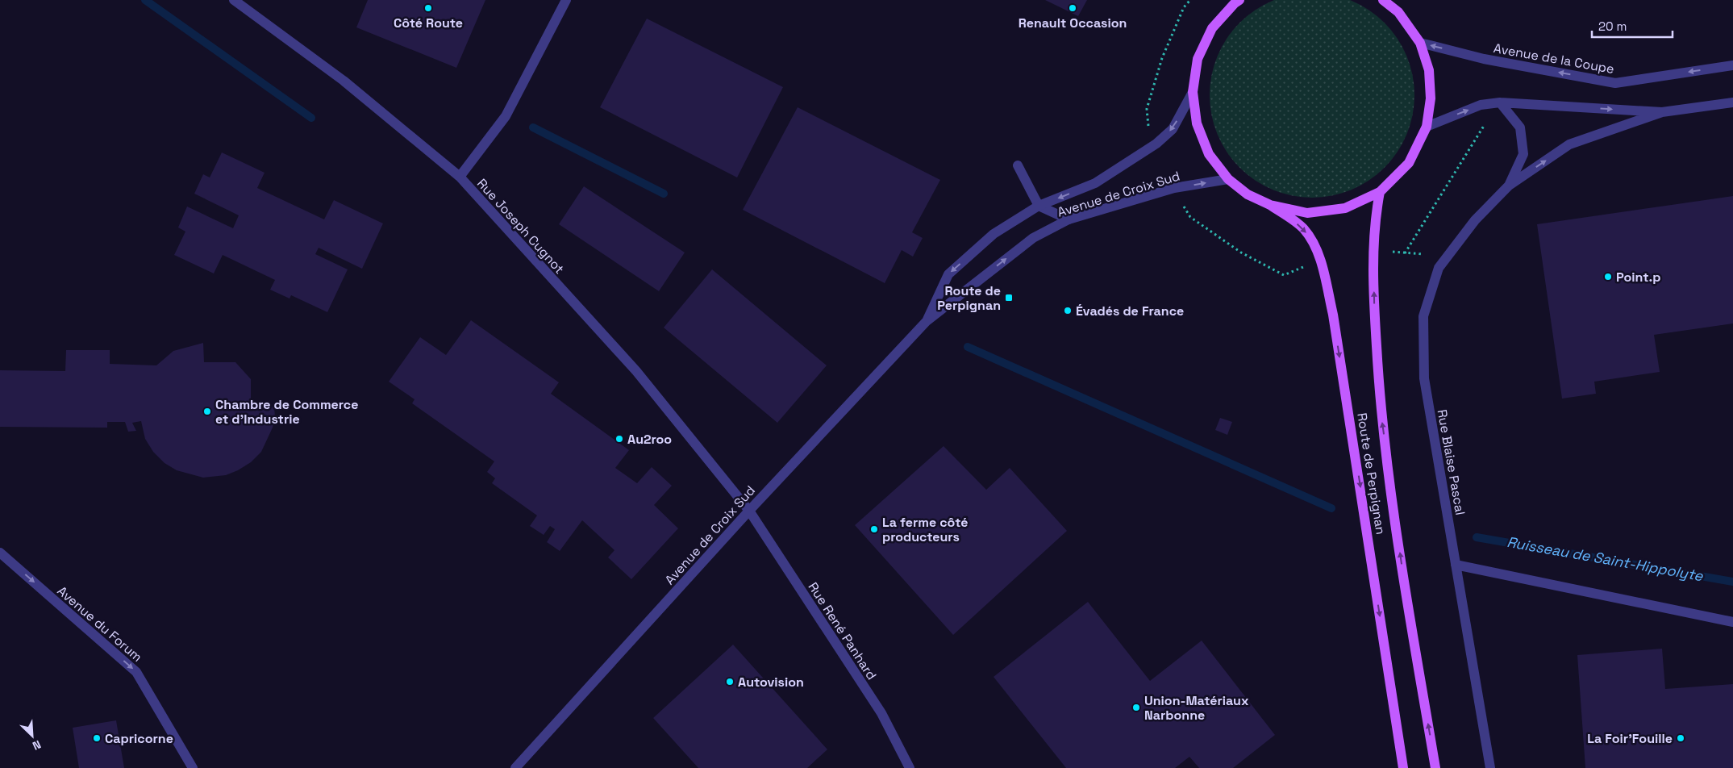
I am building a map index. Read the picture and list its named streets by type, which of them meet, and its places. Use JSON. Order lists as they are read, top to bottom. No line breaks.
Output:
{"streets":{"main road":["Route de Perpignan"],"street":["Avenue de la Coupe","Avenue de Croix Sud","Rue Joseph Cugnot","Rue Blaise Pascal","Avenue du Forum","Rue René Panhard"]},"crossings":[["Avenue de Croix Sud","Rue Joseph Cugnot"],["Avenue de Croix Sud","Rue René Panhard"],["Rue Joseph Cugnot","Rue René Panhard"]],"one_way":["Avenue du Forum"],"water":["Ruisseau de Saint-Hippolyte"],"places":{"other":["Côté Route","Renault Occasion","Point.p","Évadés de France","Chambre de Commerce et d'Industrie","Au2roo","La ferme côté producteurs","Autovision","Union-Matériaux Narbonne","Capricorne","La Foir'Fouille"],"transit":["Route de Perpignan"]},"scale_bar":"20 m","north":"bottom right"}
